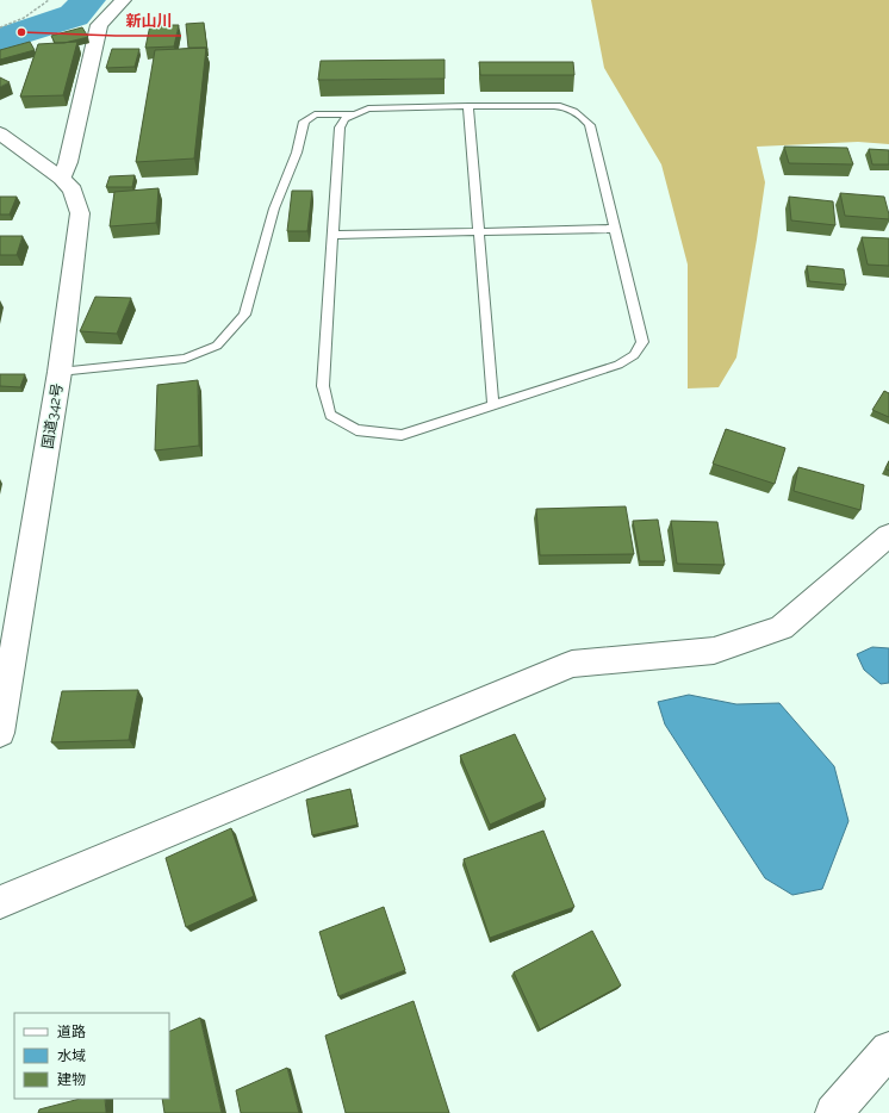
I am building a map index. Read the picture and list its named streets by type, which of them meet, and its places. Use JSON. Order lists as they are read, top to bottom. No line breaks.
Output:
{"streets":{"main road":["国道342号"]},"places":["新山川"],"legend":["道路","水域","建物"]}
